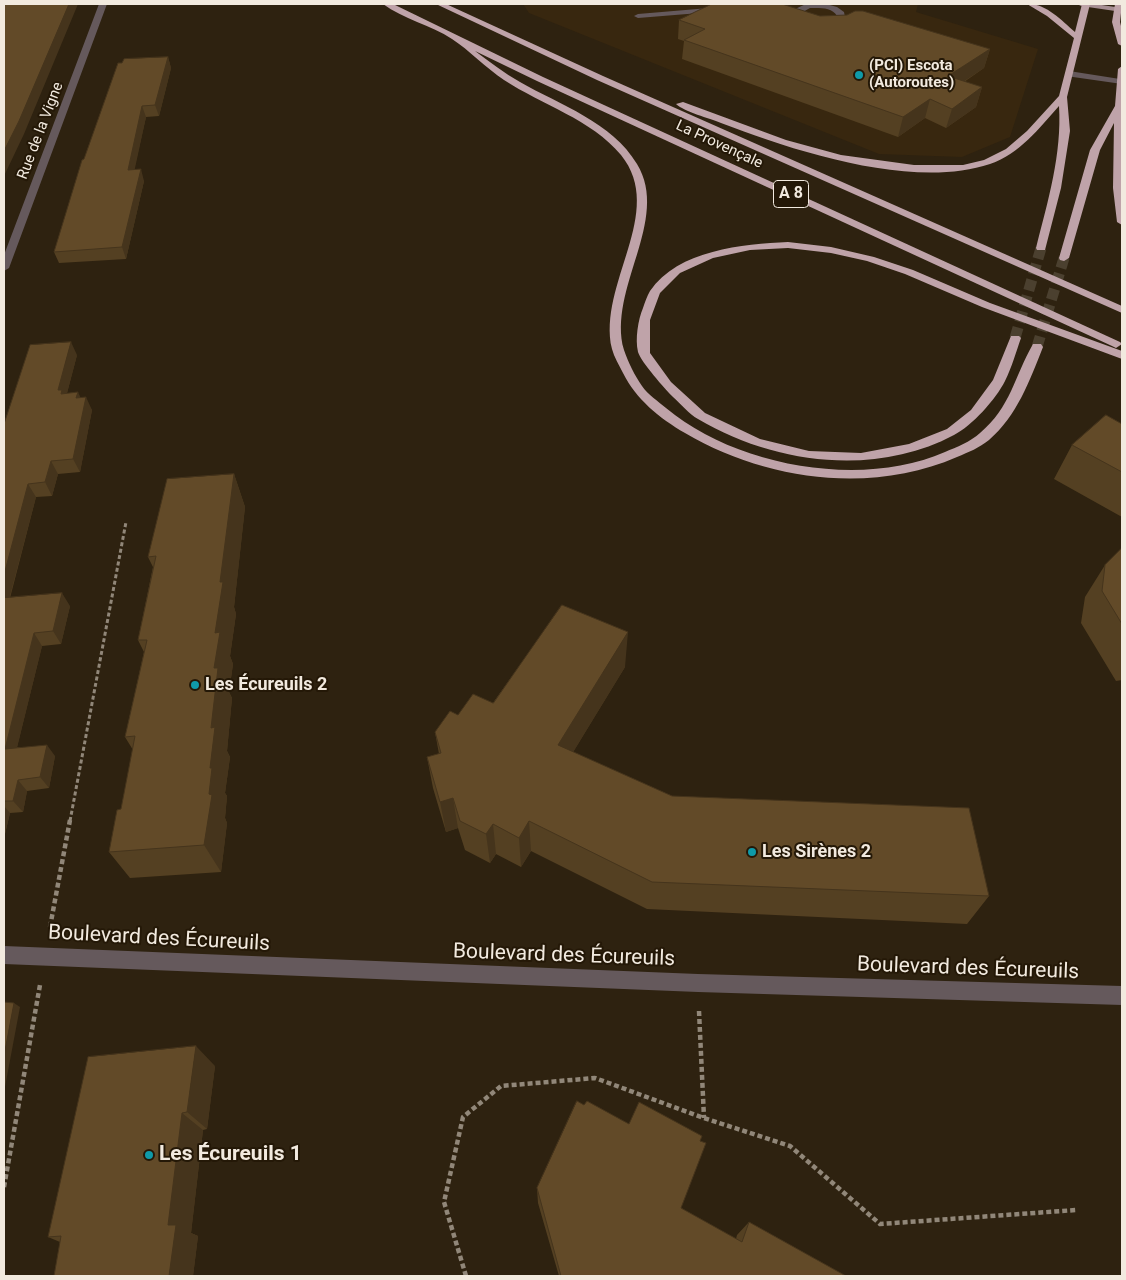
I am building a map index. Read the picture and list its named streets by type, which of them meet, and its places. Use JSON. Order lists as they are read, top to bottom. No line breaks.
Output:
{"streets":{"highway":["La Provençale","A 8"],"street":["Rue de la Vigne","Boulevard des Écureuils"]},"places":["(PCI) Escota (Autoroutes)","Les Écureuils 2","Les Sirènes 2","Les Écureuils 1"]}
